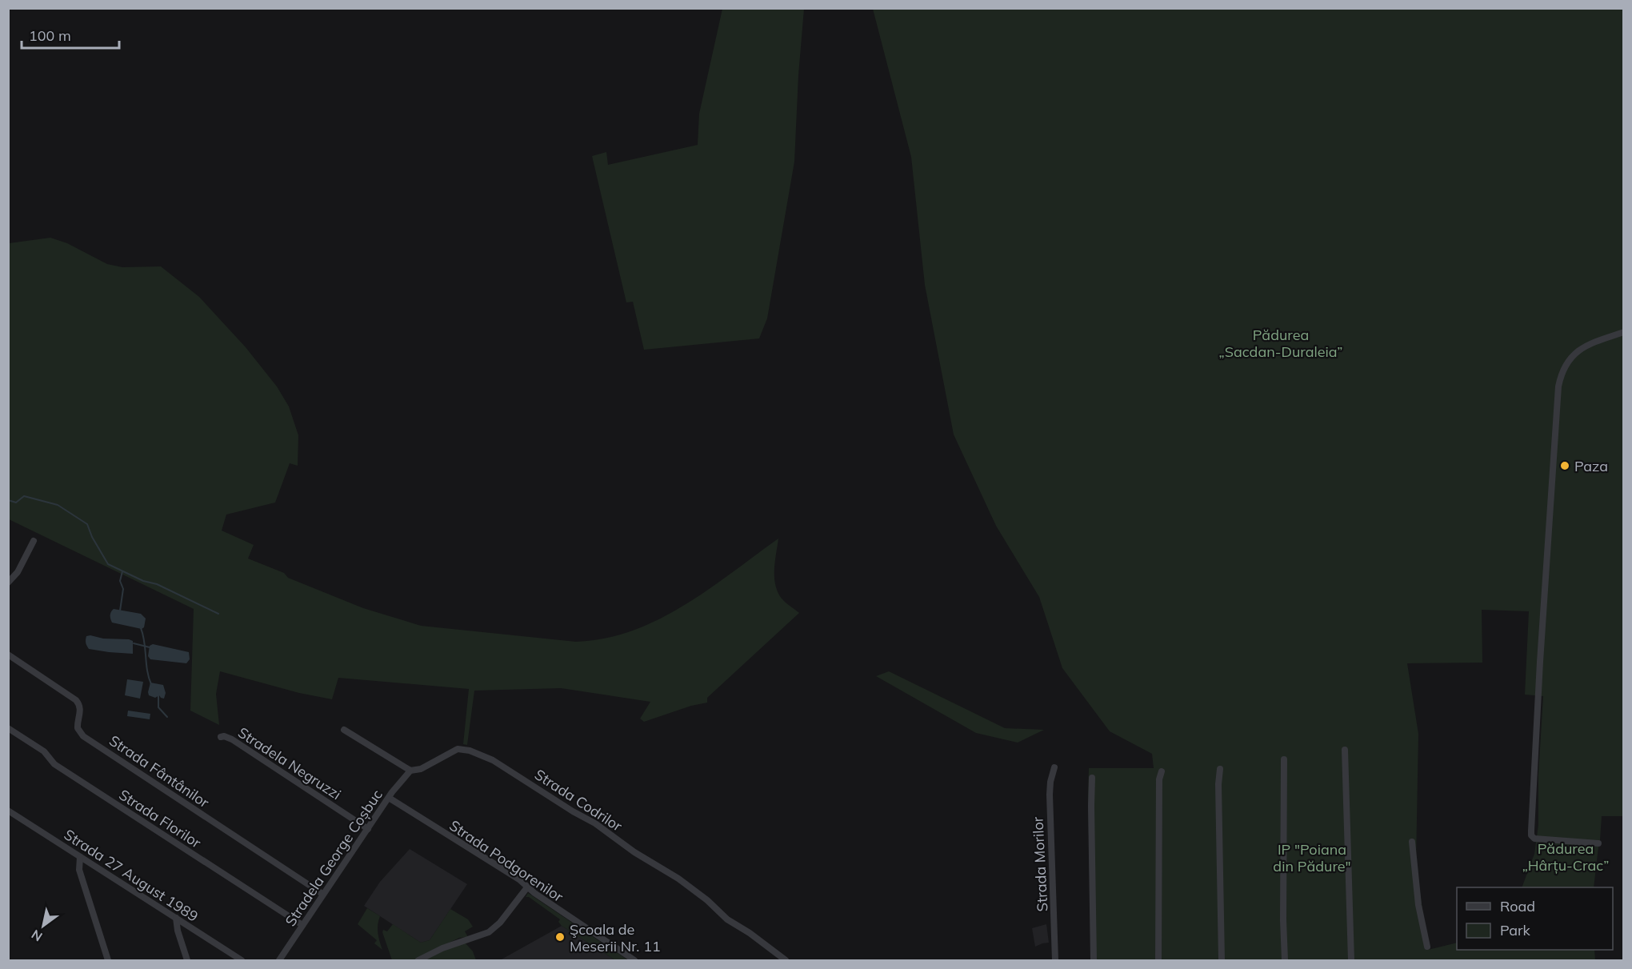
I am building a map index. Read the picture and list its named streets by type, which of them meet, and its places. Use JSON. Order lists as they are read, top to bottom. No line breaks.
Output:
{"streets":{"street":["Stradela Negruzzi","Strada Fântânilor","Strada Codrilor","Strada Florilor","Stradela George Coșbuc","Strada Podgorenilor","Strada Morilor","Strada 27 August 1989"]},"crossings":[["Stradela Negruzzi","Stradela George Coșbuc"],["Strada Fântânilor","Stradela George Coșbuc"],["Strada Codrilor","Stradela George Coșbuc"],["Strada Florilor","Stradela George Coșbuc"],["Stradela George Coșbuc","Strada Podgorenilor"]],"parks":["Pădurea „Sacdan-Duraleia”","Pădurea „Hârțu-Crac”","IP \"Poiana din Pădure\""],"places":["Paza","Şcoala de Meserii Nr. 11"],"legend":["Road","Park"],"scale_bar":"100 m","north":"bottom left"}
